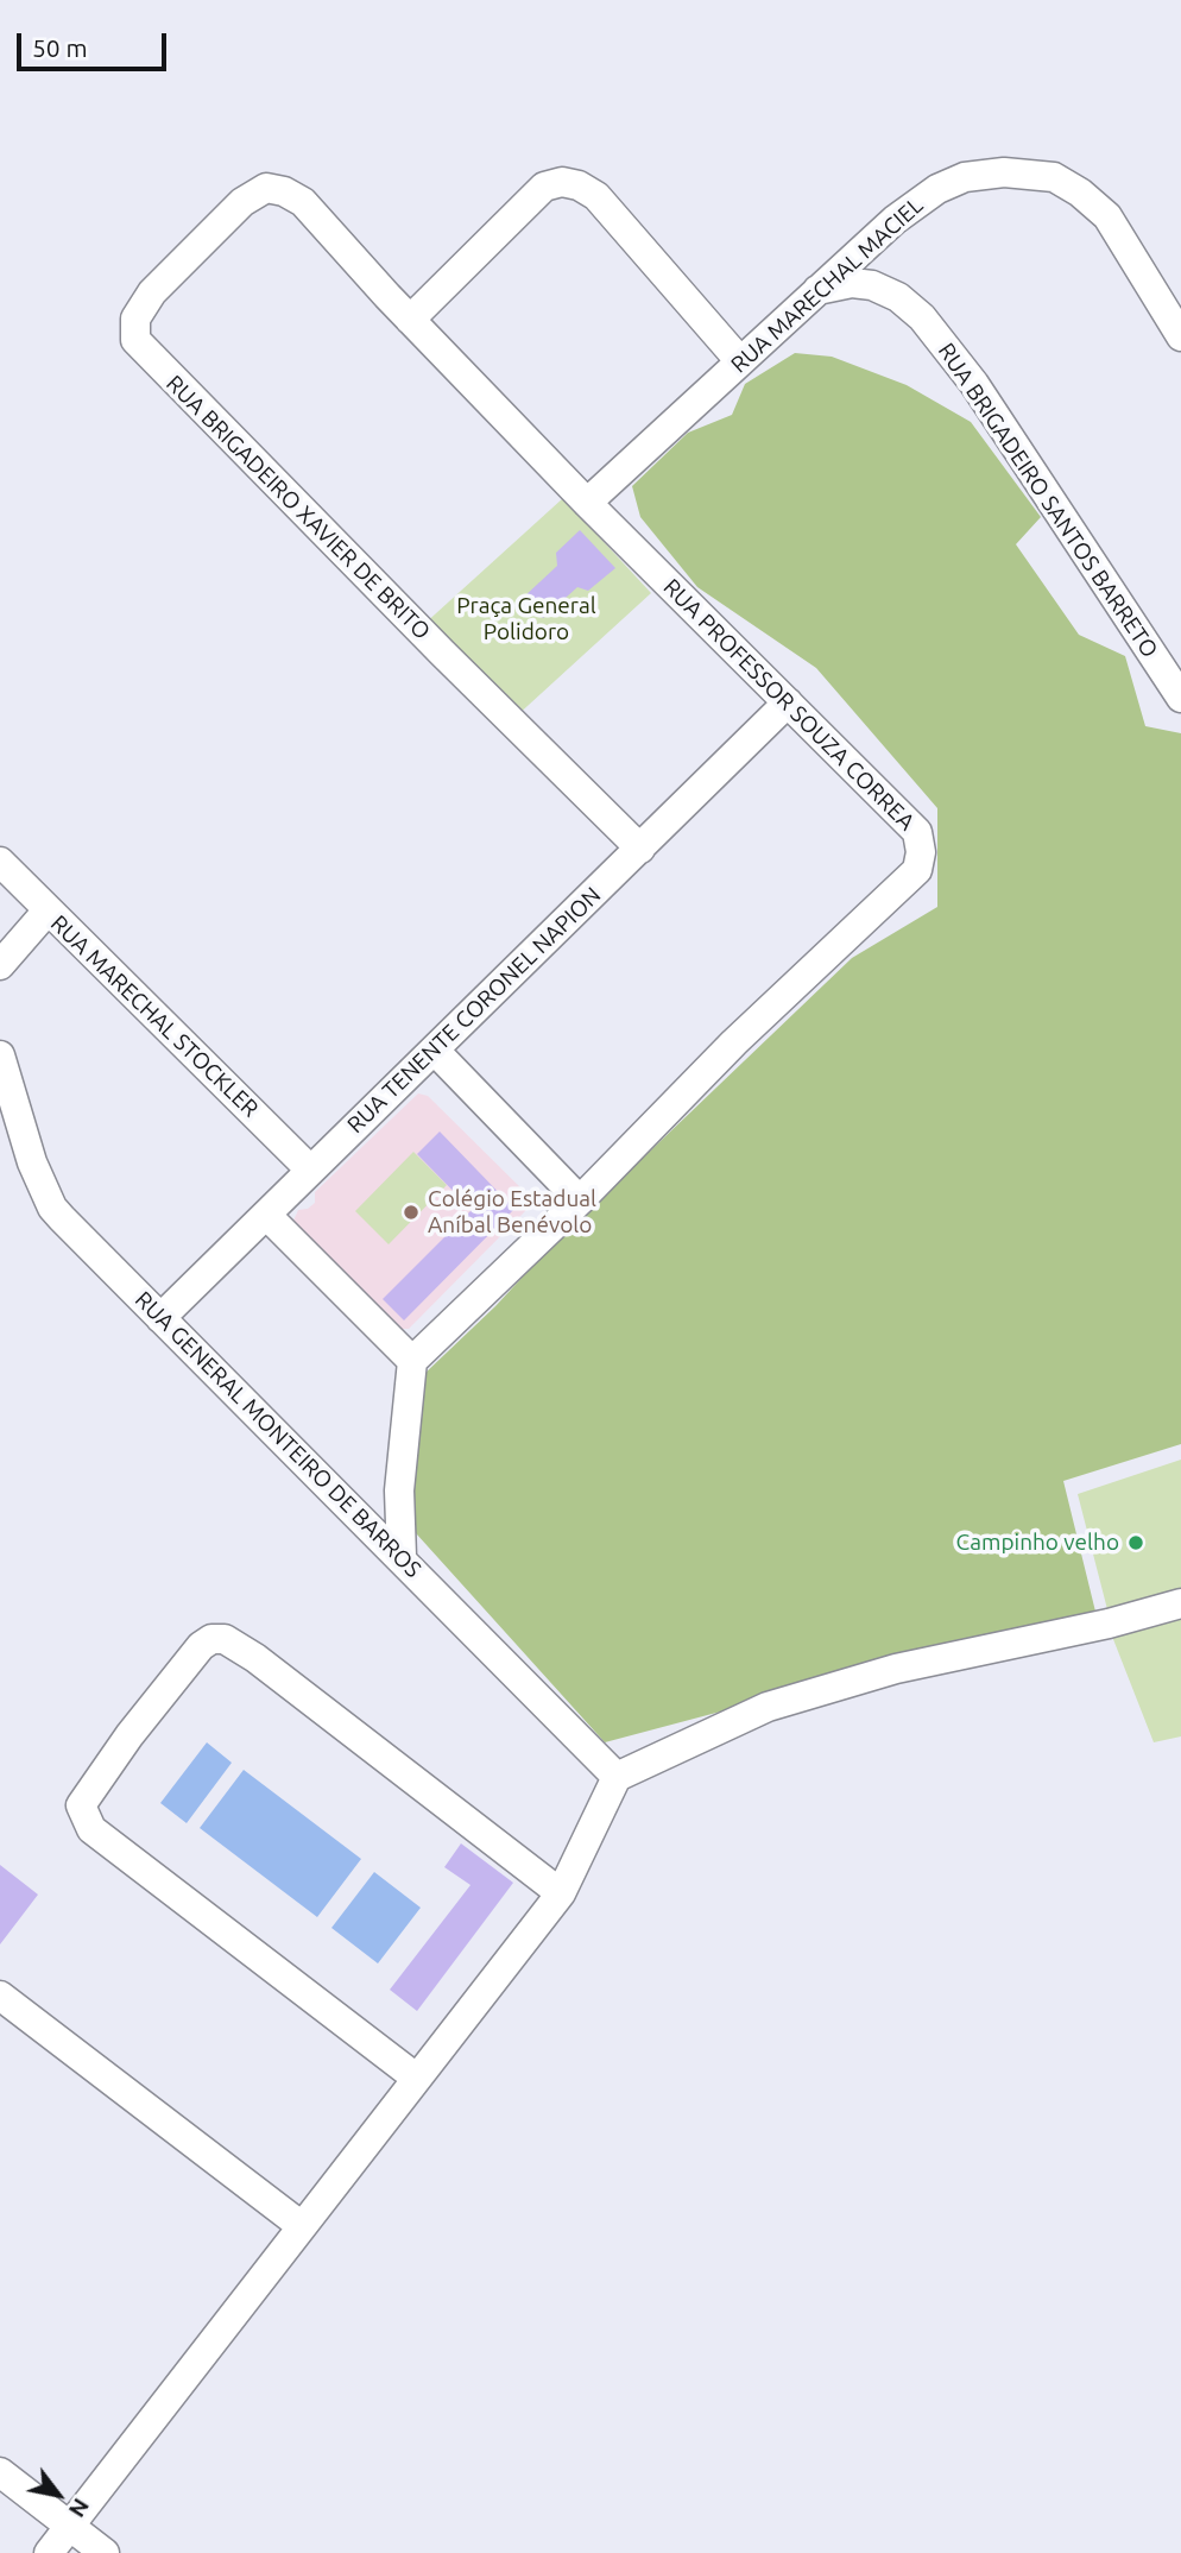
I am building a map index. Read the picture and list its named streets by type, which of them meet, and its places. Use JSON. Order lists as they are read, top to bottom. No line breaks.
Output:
{"streets":{"street":["RUA MARECHAL MACIEL","RUA BRIGADEIRO SANTOS BARRETO","RUA BRIGADEIRO XAVIER DE BRITO","RUA PROFESSOR SOUZA CORREA","RUA TENENTE CORONEL NAPION","RUA MARECHAL STOCKLER","RUA GENERAL MONTEIRO DE BARROS"]},"crossings":[["RUA MARECHAL MACIEL","RUA BRIGADEIRO SANTOS BARRETO"],["RUA MARECHAL MACIEL","RUA PROFESSOR SOUZA CORREA"],["RUA BRIGADEIRO XAVIER DE BRITO","RUA PROFESSOR SOUZA CORREA"],["RUA BRIGADEIRO XAVIER DE BRITO","RUA TENENTE CORONEL NAPION"],["RUA PROFESSOR SOUZA CORREA","RUA TENENTE CORONEL NAPION"],["RUA TENENTE CORONEL NAPION","RUA MARECHAL STOCKLER"],["RUA TENENTE CORONEL NAPION","RUA GENERAL MONTEIRO DE BARROS"]],"parks":["Praça General Polidoro"],"places":["Colégio Estadual Aníbal Benévolo","Campinho velho"],"scale_bar":"50 m","north":"bottom right"}
